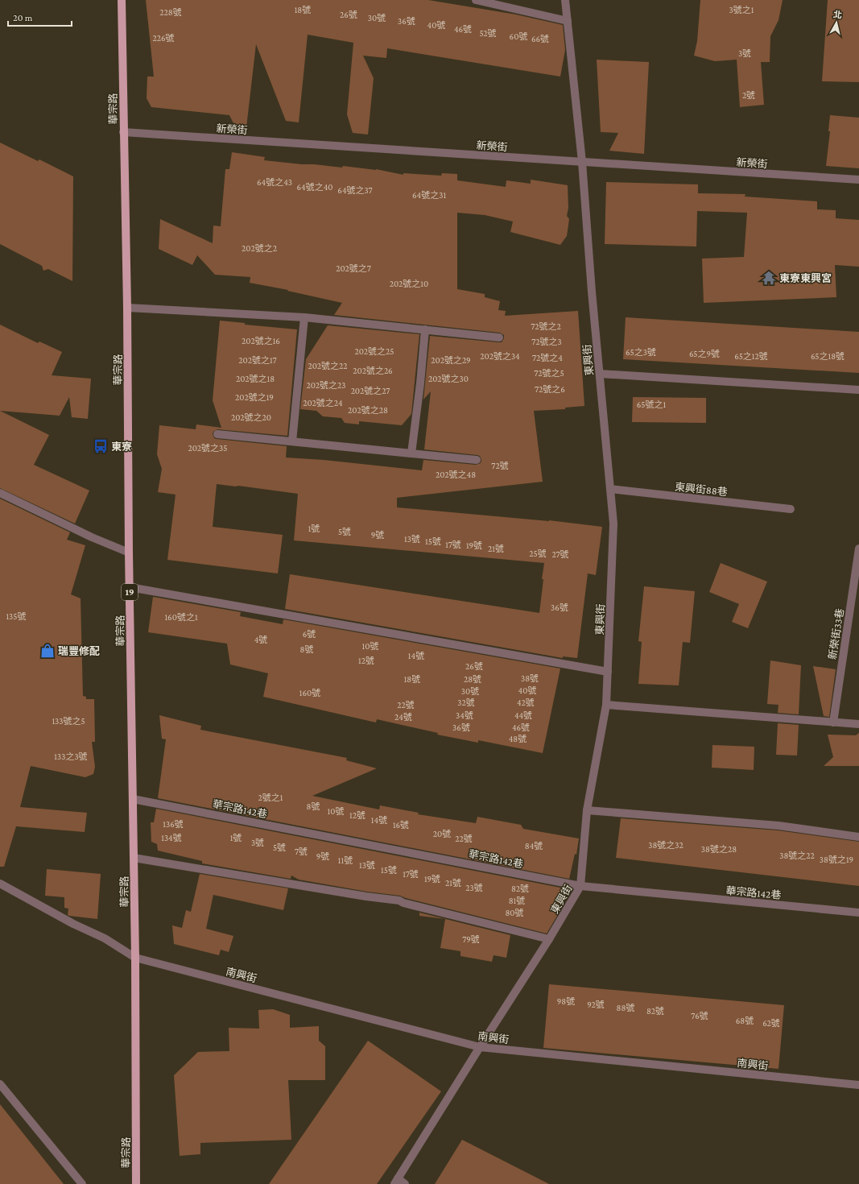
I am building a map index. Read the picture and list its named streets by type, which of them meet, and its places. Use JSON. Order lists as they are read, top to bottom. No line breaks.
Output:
{"streets":{"main road":["華宗路","19"],"street":["新榮街","東興街","東興街88巷","新榮街33巷","華宗路142巷","南興街"]},"crossings":[["華宗路","新榮街"],["華宗路","華宗路142巷"],["華宗路","南興街"],["新榮街","東興街"],["東興街","東興街88巷"],["東興街","華宗路142巷"],["東興街","南興街"]],"places":{"temple":["東寮東興宮"],"bus stop":["東寮"],"shop":["瑞豐修配"]},"house_numbers":["18號","3號之1","228號","26號","30號","36號","40號","46號","52號","60號","226號","66號","3號","2號","64號之43","64號之40","64號之37","64號之31","202號之2","202號之7","202號之10","72號之2","202號之16","72號之3","202號之25","65之3號","65之9號","202號之34","65之12號","65之18號","72號之4","202號之17","202號之29","202號之22","202號之26","72號之5","202號之18","202號之30","202號之23","72號之6","202號之27","202號之19","202號之24","65號之1","202號之28","202號之20","202號之35","72號","202號之48","1號","5號","9號","13號","15號","17號","19號","21號","25號","27號","36號","135號","160號之1","6號","4號","10號","8號","14號","12號","26號","38號","18號","28號","40號","30號","160號","32號","42號","22號","34號","44號","24號","133號之5","36號","46號","48號","133之3號","2號之1","8號","10號","12號","14號","136號","16號","20號","134號","1號","22號","3號","38號之32","84號","5號","38號之28","7號","38號之22","9號","38號之19","11號","13號","15號","17號","19號","21號","23號","82號","81號","80號","79號","98號","92號","88號","82號","76號","68號","62號"],"scale_bar":"20 m","north":"top"}
